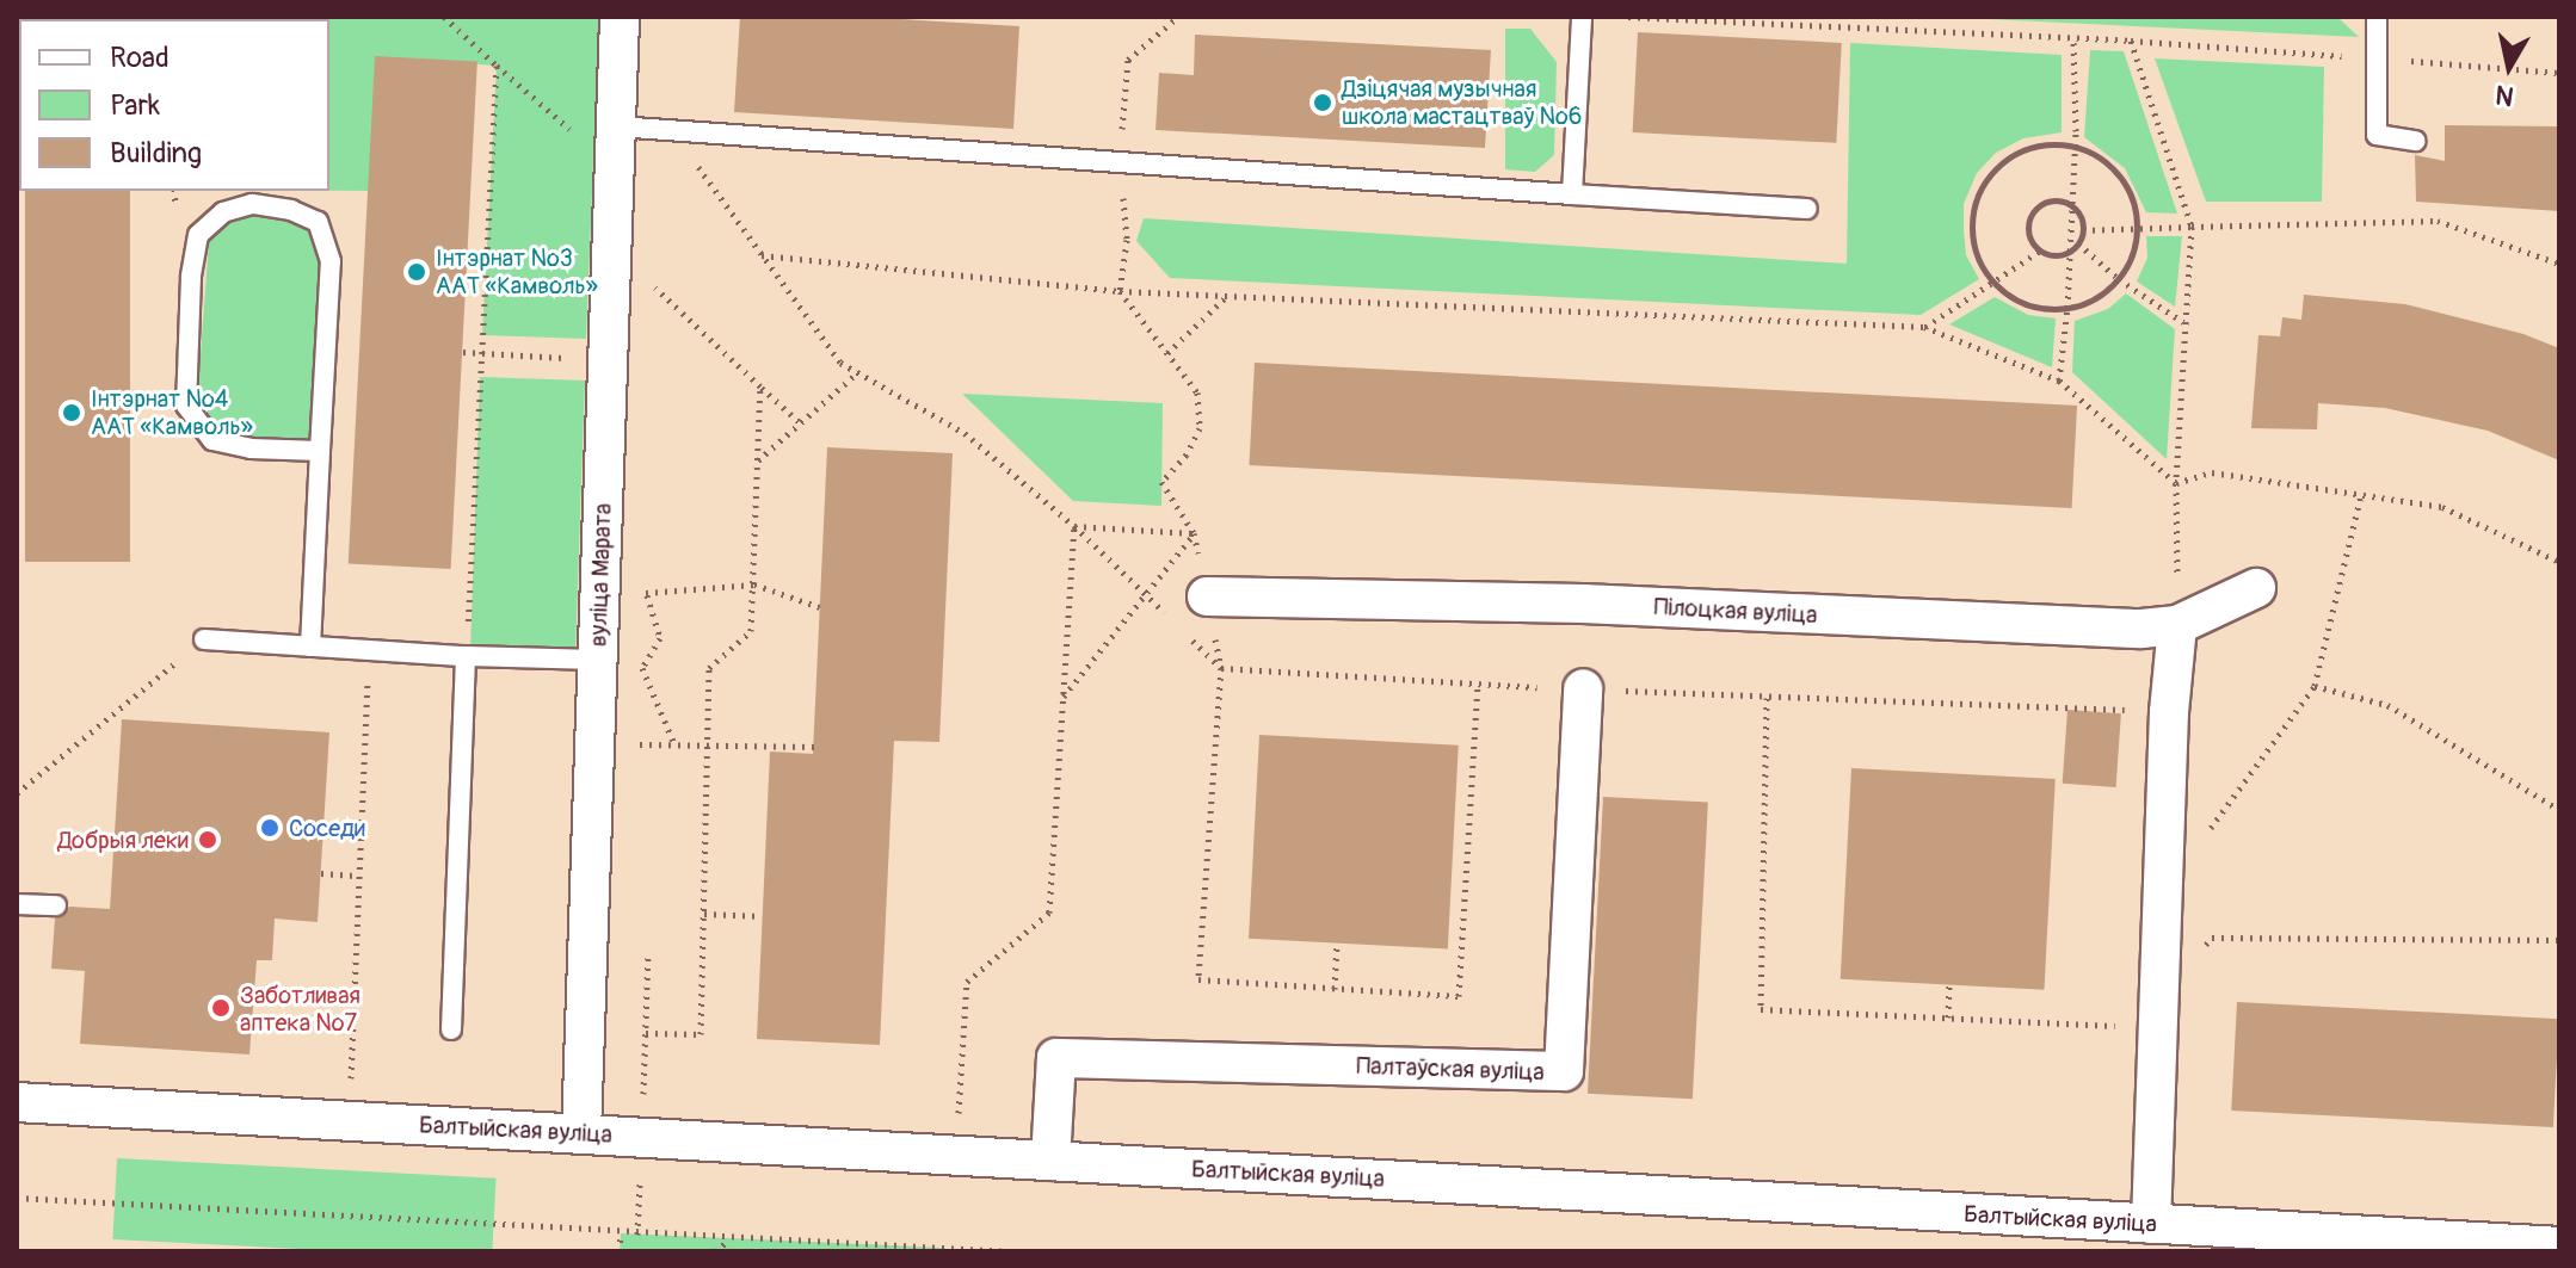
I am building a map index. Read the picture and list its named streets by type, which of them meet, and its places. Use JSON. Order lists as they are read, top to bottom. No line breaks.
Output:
{"streets":{"street":["вуліца Марата","Пілоцкая вуліца","Палтаўская вуліца","Балтыйская вуліца"]},"crossings":[["вуліца Марата","Балтыйская вуліца"],["Палтаўская вуліца","Балтыйская вуліца"]],"places":["Дзіцячая музычная школа мастацтваў №6","Інтэрнат №3 ААТ «Камволь»","Інтэрнат №4 ААТ «Камволь»","Соседи","Добрыя леки","Заботливая аптека №7"],"legend":["Road","Park","Building"],"north":"bottom"}
